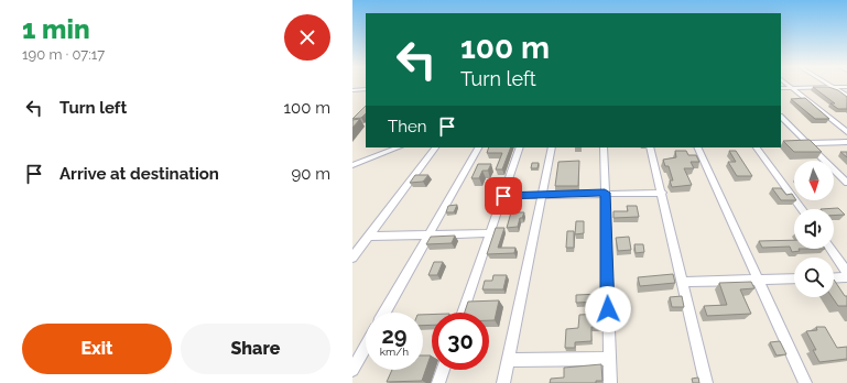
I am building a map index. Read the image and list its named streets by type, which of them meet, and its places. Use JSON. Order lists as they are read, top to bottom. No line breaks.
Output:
{"north":"bottom","page":{"heading":["1 min","190 m · 07:17"],"turn":["100 m","Turn left"],"list":[{"name":"Turn left","value":"100 m"},{"name":"Arrive at destination","value":"90 m"}],"then":"Then","speed":"29 km/h","limit":"30","buttons":["Exit","Share"]}}
